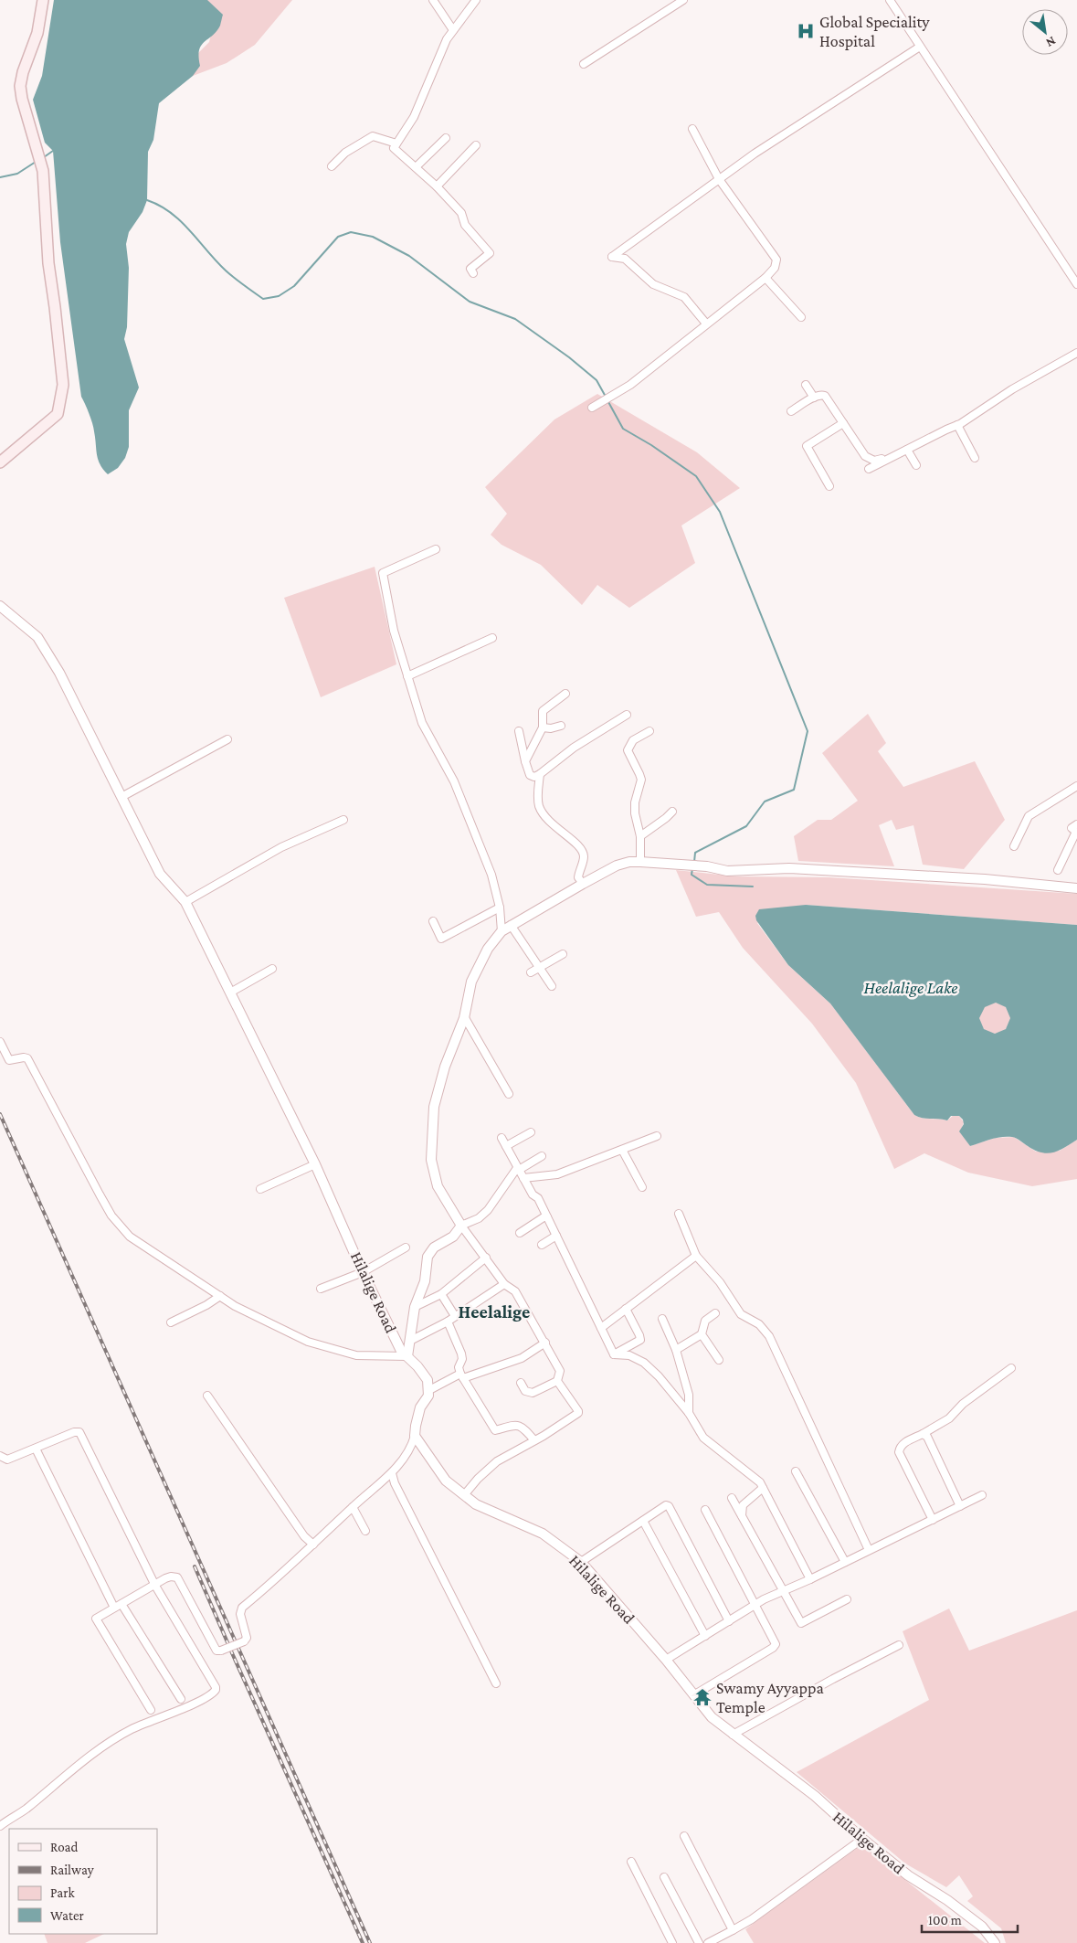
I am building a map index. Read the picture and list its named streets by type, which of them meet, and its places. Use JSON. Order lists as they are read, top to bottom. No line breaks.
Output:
{"streets":{"street":["Hilalige Road"]},"districts":["Heelalige"],"water":["Heelalige Lake"],"places":{"hospital":["Global Speciality Hospital"],"temple":["Swamy Ayyappa Temple"]},"legend":["Road","Railway","Park","Water"],"scale_bar":"100 m","north":"bottom right"}
